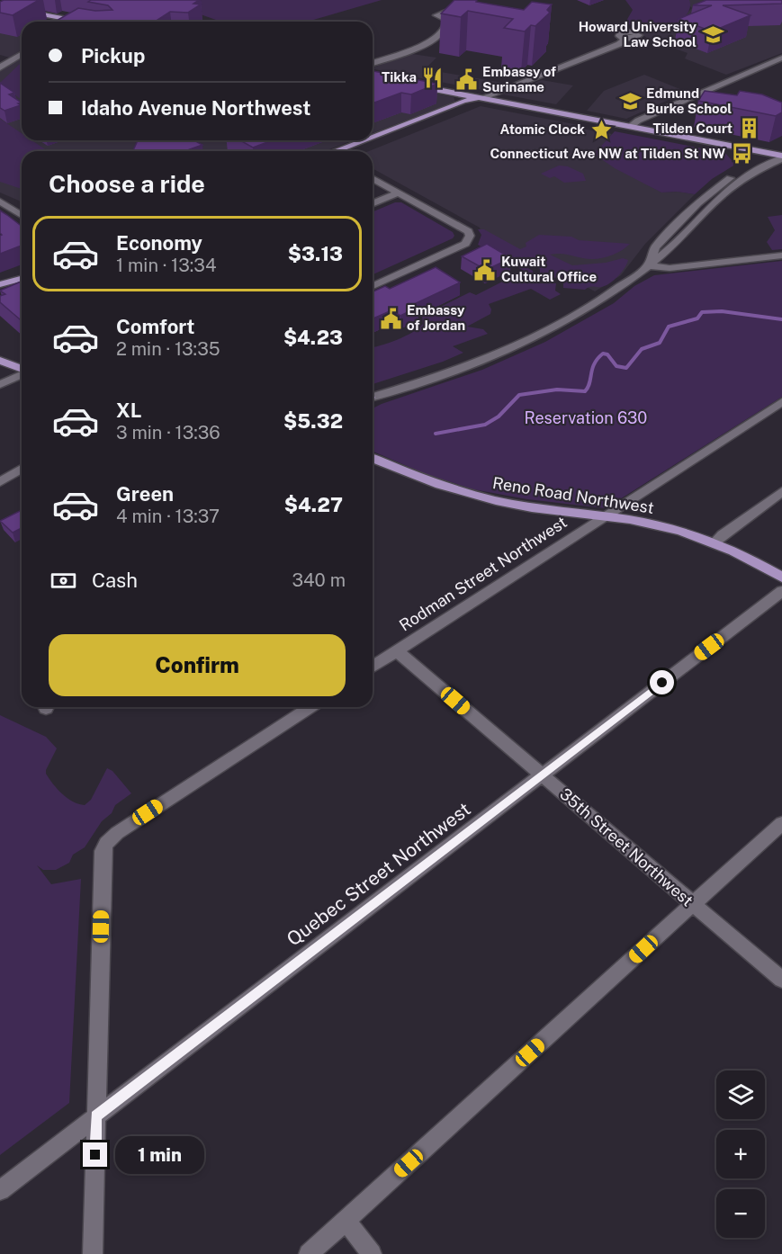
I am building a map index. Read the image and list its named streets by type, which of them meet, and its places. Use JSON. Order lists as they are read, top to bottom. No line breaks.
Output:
{"streets":{"main road":["Reno Road Northwest"],"street":["Rodman Street Northwest","35th Street Northwest","Quebec Street Northwest"]},"crossings":[["Reno Road Northwest","Rodman Street Northwest"],["Rodman Street Northwest","35th Street Northwest"],["35th Street Northwest","Quebec Street Northwest"]],"parks":["Reservation 630"],"places":{"school or university":["Howard University Law School","Edmund Burke School"],"restaurant":["Tikka"],"public building":["Embassy of Suriname","Kuwait Cultural Office","Embassy of Jordan"],"building":["Tilden Court"],"place":["Atomic Clock"],"bus stop":["Connecticut Ave NW at Tilden St NW"]},"page":{"banner":["Pickup","Idaho Avenue Northwest"],"heading":"Choose a ride","list":[{"name":"Economy","note":"1 min · 13:34","value":"$3.13"},{"name":"Comfort","note":"2 min · 13:35","value":"$4.23"},{"name":"XL","note":"3 min · 13:36","value":"$5.32"},{"name":"Green","note":"4 min · 13:37","value":"$4.27"}],"pay":["Cash","340 m"],"buttons":"Confirm","map_buttons":["+","−"],"bubble":"1 min"}}
